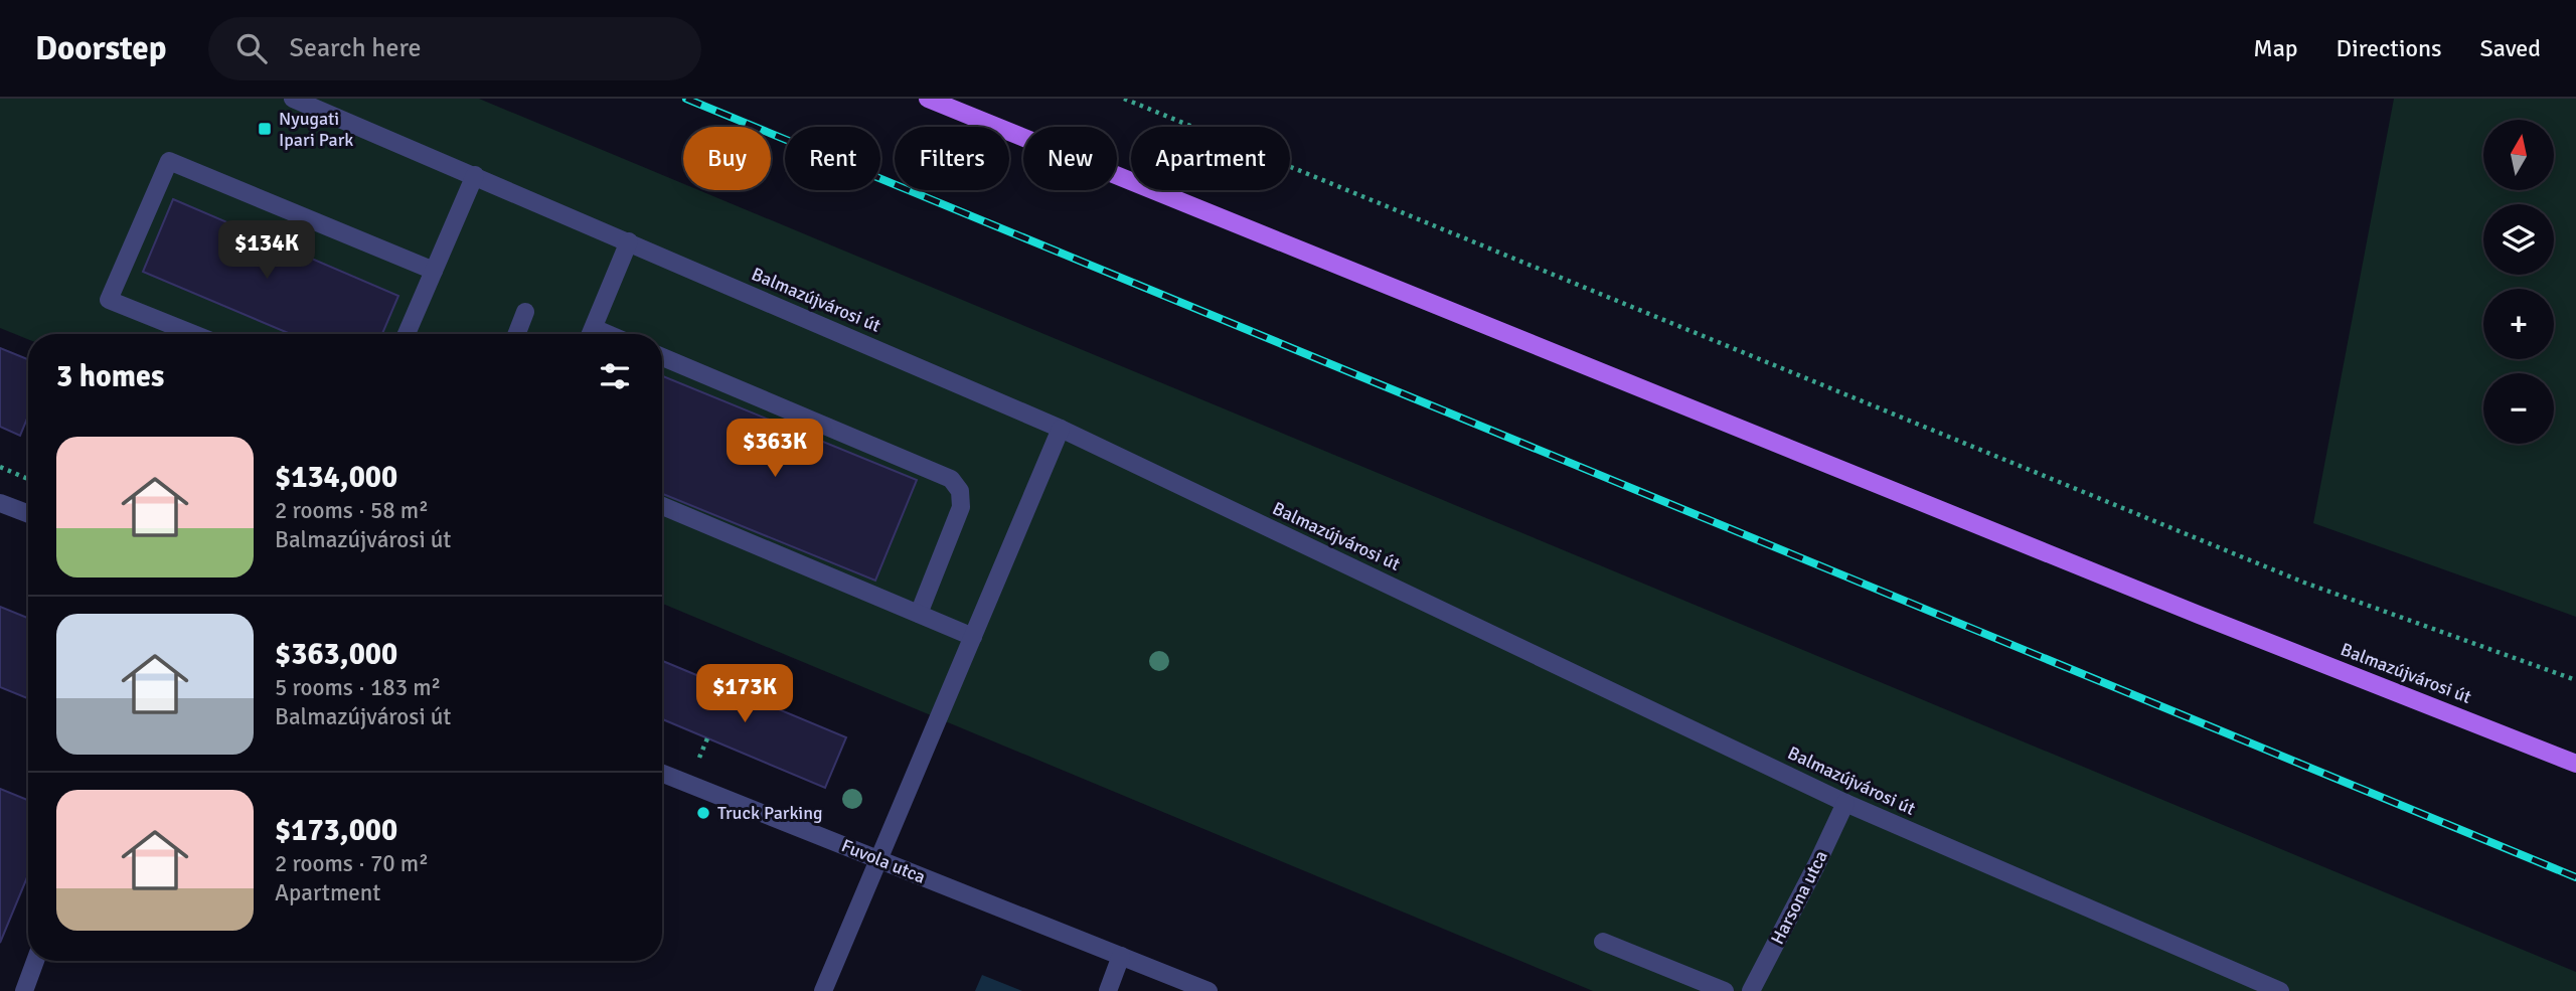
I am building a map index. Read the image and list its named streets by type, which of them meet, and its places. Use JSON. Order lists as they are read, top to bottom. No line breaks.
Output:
{"streets":{"main road":["Balmazújvárosi út"],"street":["Fuvola utca","Harsona utca"]},"crossings":[["Balmazújvárosi út","Harsona utca"]],"places":{"transit":["Nyugati Ipari Park"],"other":["Truck Parking"]},"north":"top","page":{"header":"Doorstep","search":"Search here","nav":["Map","Directions","Saved"],"map_buttons":["+","−"],"chip":["Buy","Rent","Filters","New","Apartment"],"price":["$134K","$363K","$173K"],"heading":"3 homes","list":[{"name":"$134,000","note":"2 rooms · 58 m² · Balmazújvárosi út"},{"name":"$363,000","note":"5 rooms · 183 m² · Balmazújvárosi út"},{"name":"$173,000","note":"2 rooms · 70 m² · Apartment"}]}}
